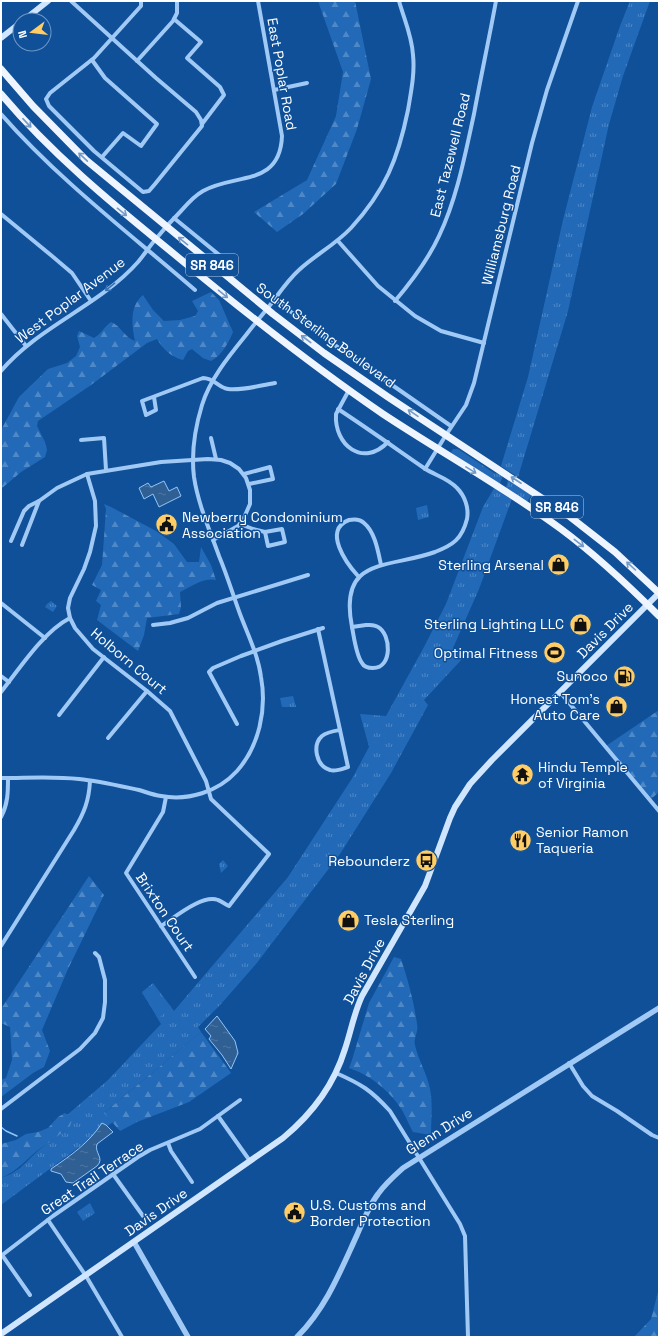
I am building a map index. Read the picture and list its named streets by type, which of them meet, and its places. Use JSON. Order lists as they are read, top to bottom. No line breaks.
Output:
{"streets":{"main road":["SR 846","South Sterling Boulevard","Davis Drive"],"street":["East Poplar Road","East Tazewell Road","Williamsburg Road","West Poplar Avenue","Holborn Court","Brixton Court","Glenn Drive","Great Trail Terrace"]},"crossings":[["East Poplar Road","West Poplar Avenue"],["East Poplar Road","South Sterling Boulevard"],["Williamsburg Road","South Sterling Boulevard"],["West Poplar Avenue","South Sterling Boulevard"],["South Sterling Boulevard","Davis Drive"],["Holborn Court","Brixton Court"]],"places":{"public building":["Newberry Condominium Association","U.S. Customs and Border Protection"],"shop":["Sterling Arsenal","Sterling Lighting LLC","Honest Tom's Auto Care","Tesla Sterling"],"sports":["Optimal Fitness"],"fuel station":["Sunoco"],"temple":["Hindu Temple of Virginia"],"restaurant":["Senior Ramon Taqueria"],"bus stop":["Rebounderz"]},"north":"left"}
